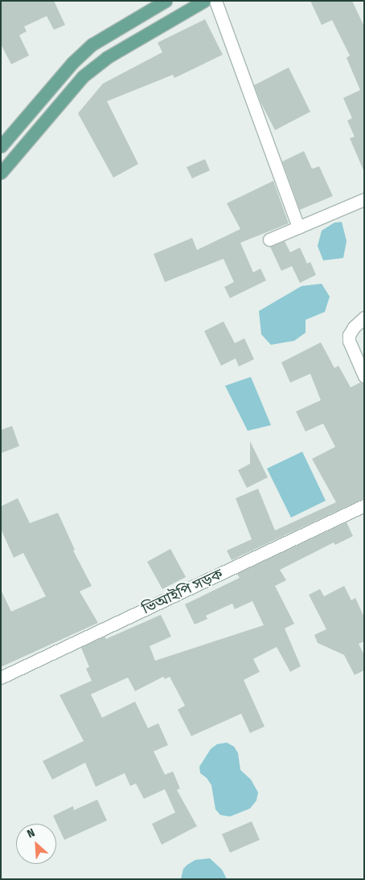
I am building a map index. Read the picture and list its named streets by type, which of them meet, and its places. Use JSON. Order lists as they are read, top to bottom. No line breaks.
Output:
{"streets":{"street":["ভিআইপি সড়ক"]},"north":"top left"}
